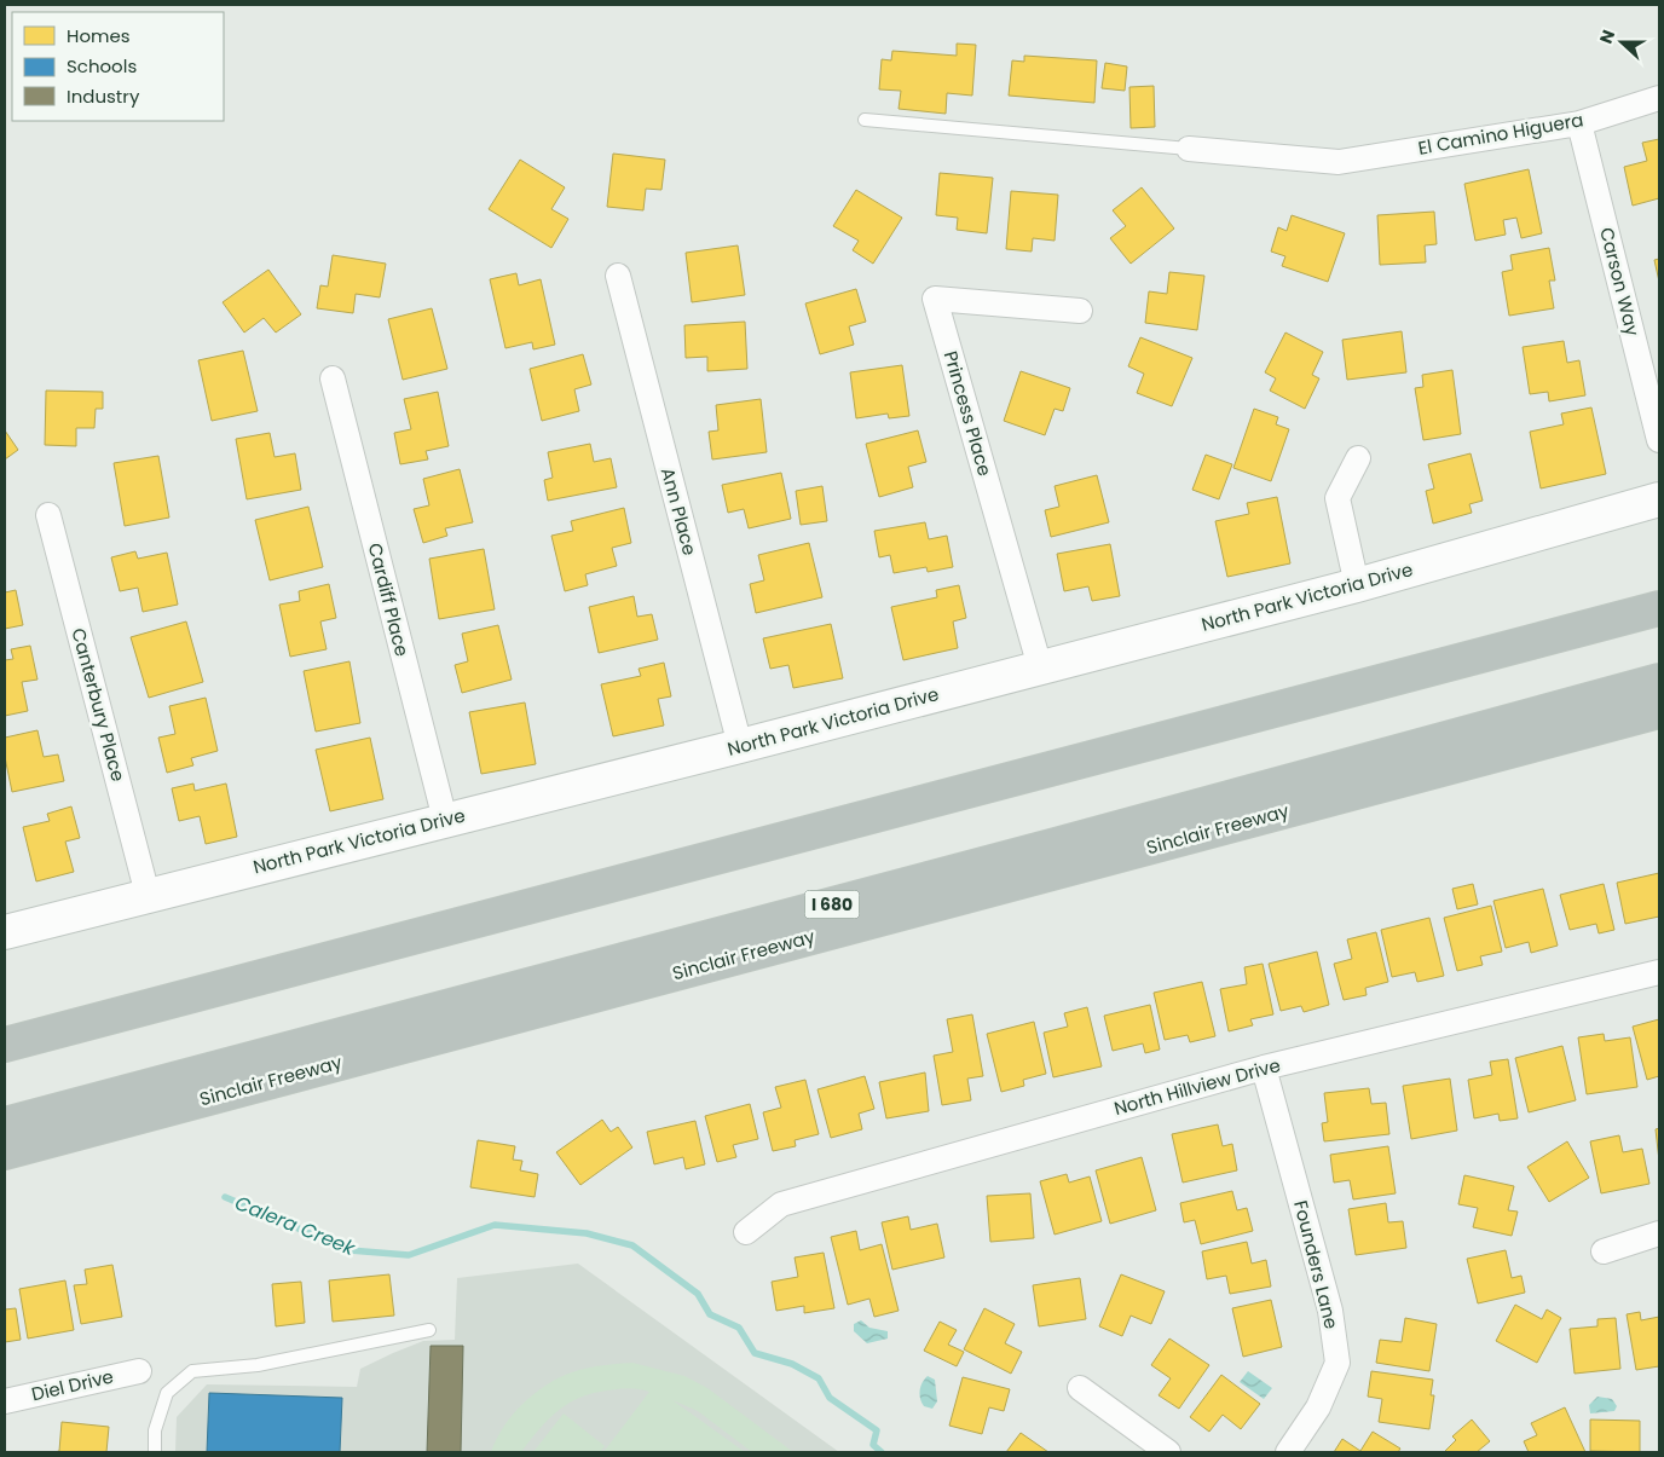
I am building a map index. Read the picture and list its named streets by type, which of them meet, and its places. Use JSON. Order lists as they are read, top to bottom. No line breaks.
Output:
{"streets":{"highway":["Sinclair Freeway","I 680"],"street":["El Camino Higuera","Carson Way","Princess Place","Ann Place","North Park Victoria Drive","Cardiff Place","Canterbury Place","North Hillview Drive","Founders Lane","Diel Drive"]},"crossings":[["El Camino Higuera","Carson Way"],["Princess Place","North Park Victoria Drive"],["Ann Place","North Park Victoria Drive"],["North Park Victoria Drive","Cardiff Place"],["North Park Victoria Drive","Canterbury Place"],["North Hillview Drive","Founders Lane"]],"water":["Calera Creek"],"legend":["Homes","Schools","Industry"],"north":"left"}
